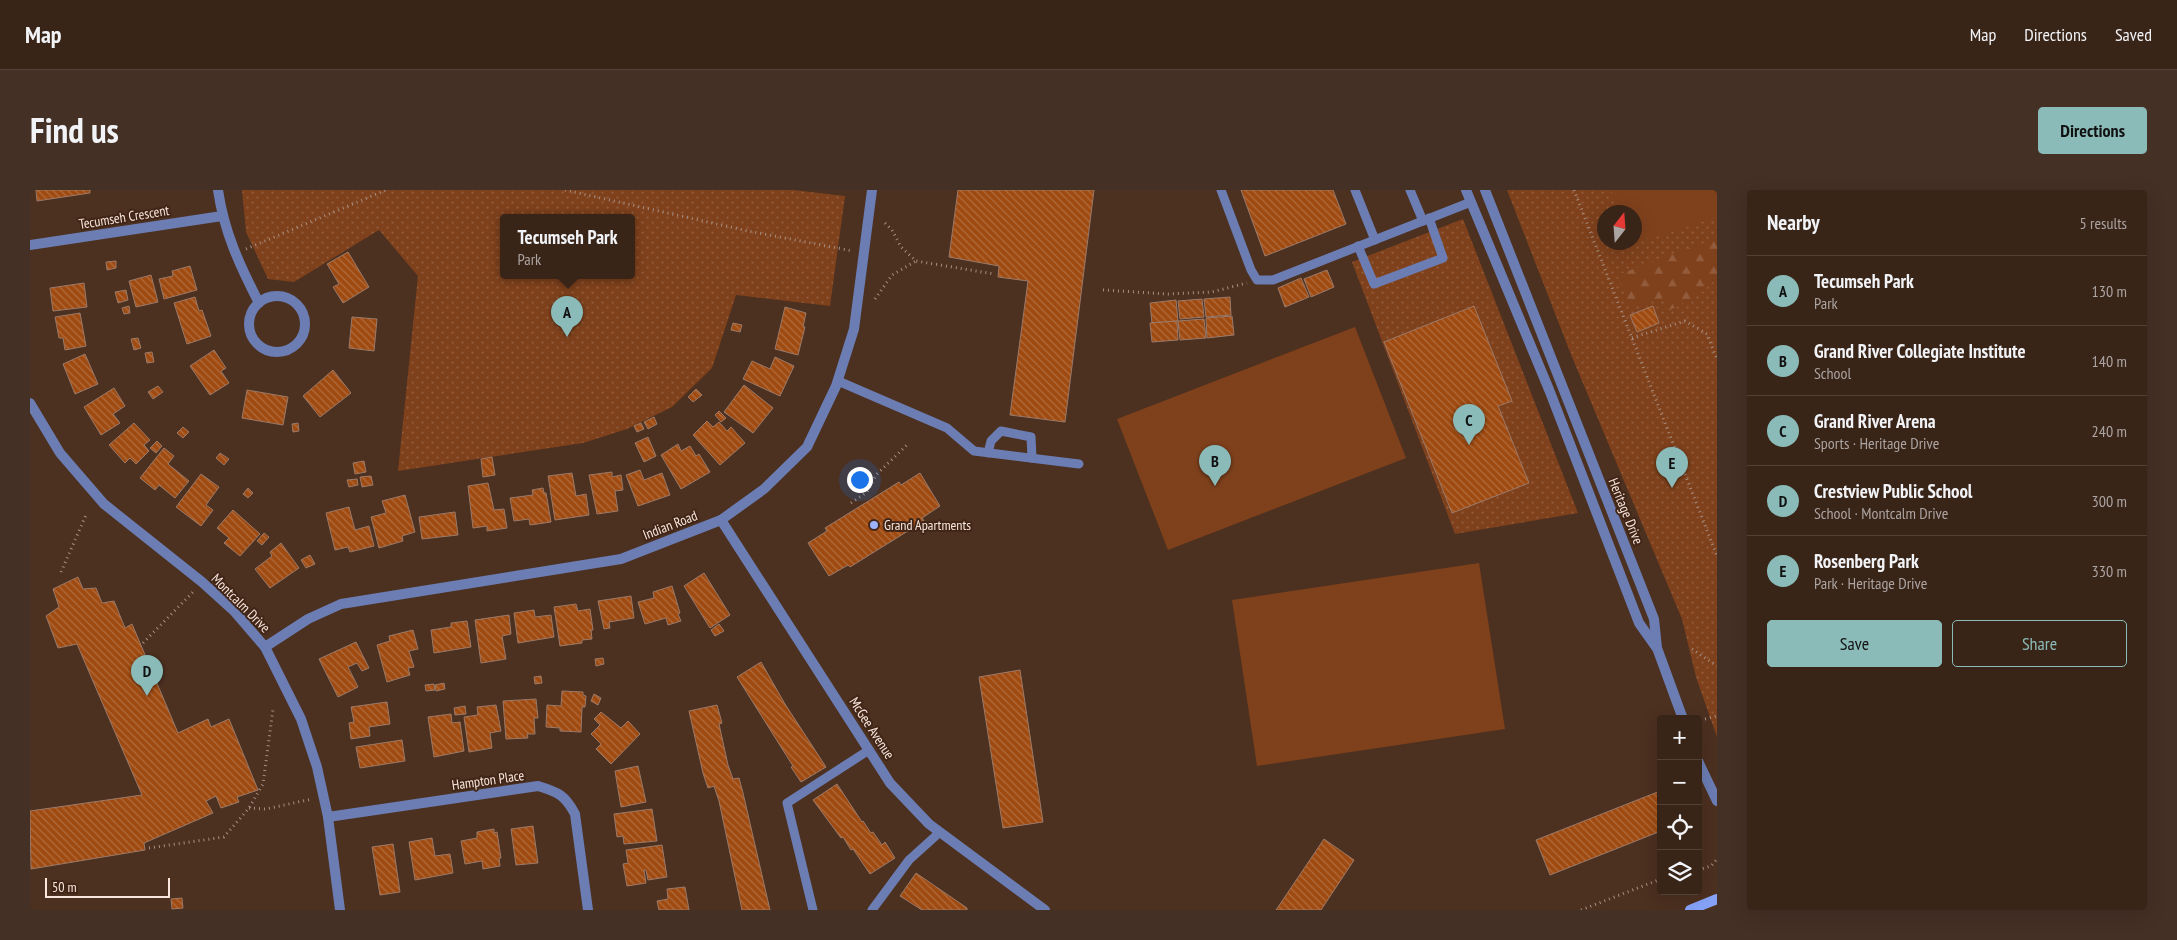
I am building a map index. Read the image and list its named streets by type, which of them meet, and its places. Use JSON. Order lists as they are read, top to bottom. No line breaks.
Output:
{"streets":{"street":["Tecumseh Crescent","Heritage Drive","Indian Road","Montcalm Drive","McGee Avenue","Hampton Place"]},"crossings":[["Indian Road","Montcalm Drive"],["Indian Road","McGee Avenue"],["Montcalm Drive","Hampton Place"]],"places":["Grand Apartments"],"scale_bar":"50 m","north":"top","page":{"header":"Map","nav":["Map","Directions","Saved"],"title":"Find us","buttons":["Directions",["Save","Share"]],"heading":["Nearby","5 results"],"popup":["Tecumseh Park","Park"],"list":[{"mark":"A","name":"Tecumseh Park","note":"Park","value":"130 m"},{"mark":"B","name":"Grand River Collegiate Institute","note":"School","value":"140 m"},{"mark":"C","name":"Grand River Arena","note":"Sports · Heritage Drive","value":"240 m"},{"mark":"D","name":"Crestview Public School","note":"School · Montcalm Drive","value":"300 m"},{"mark":"E","name":"Rosenberg Park","note":"Park · Heritage Drive","value":"330 m"}],"pins":["A","C","B","E","D"],"map_buttons":["+","−"],"scale":"50 m"}}
